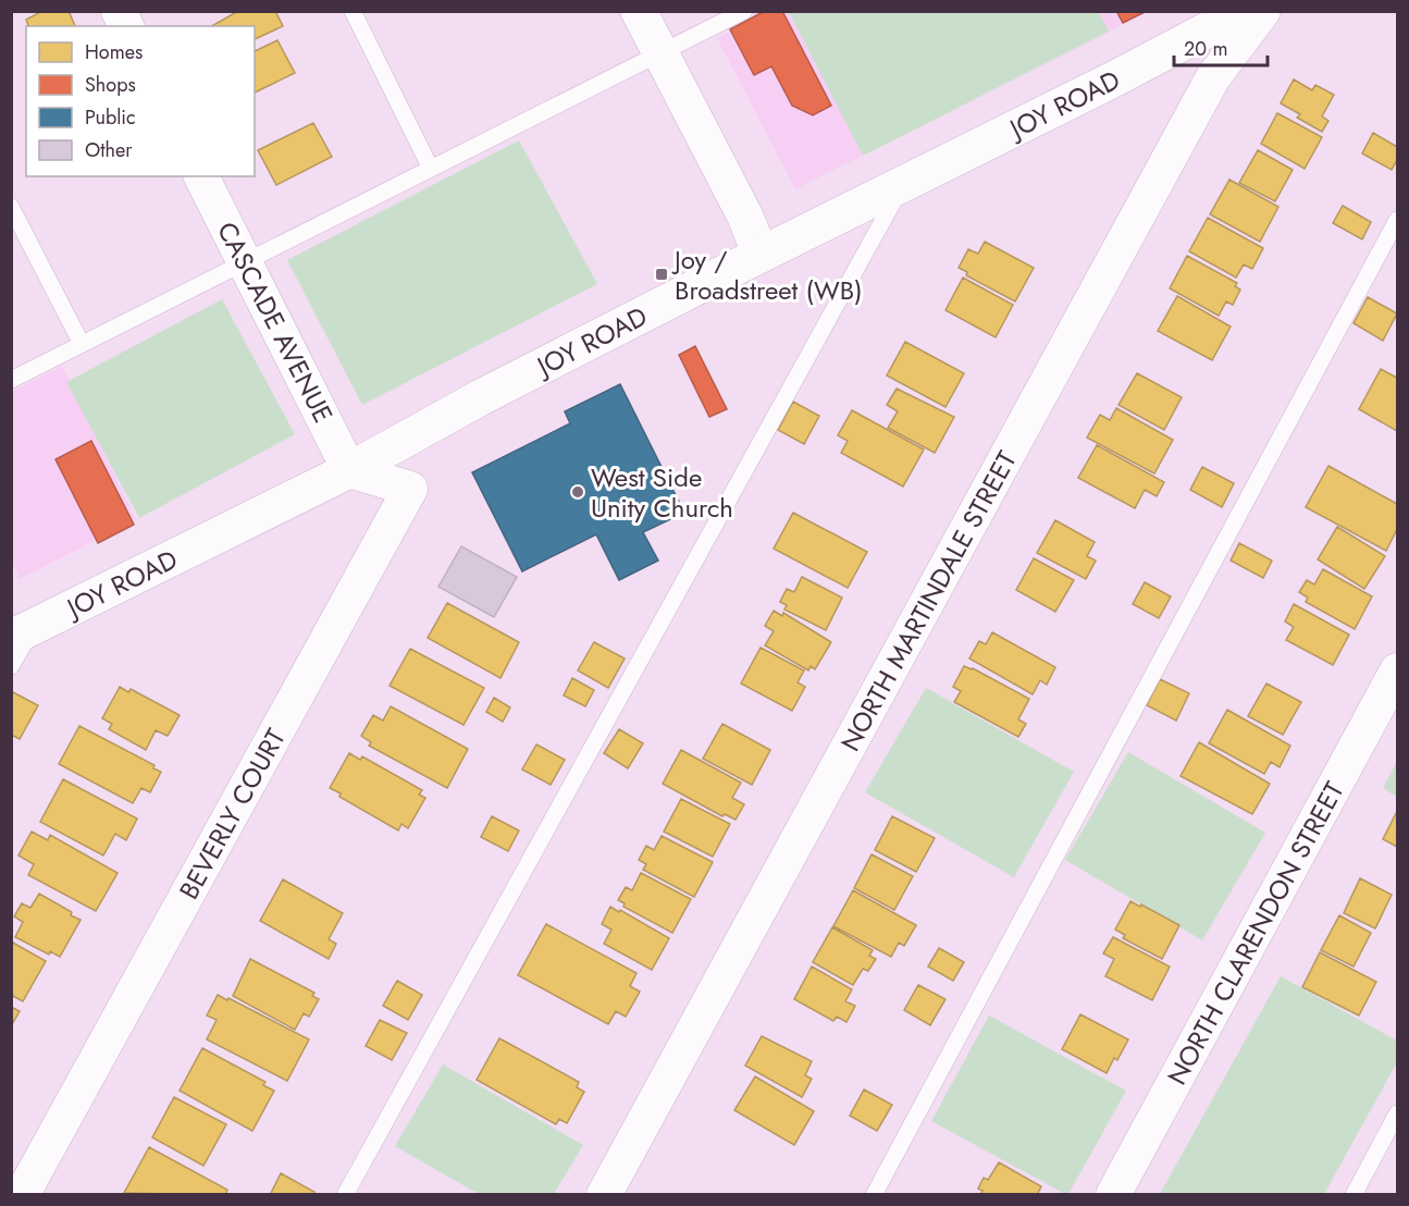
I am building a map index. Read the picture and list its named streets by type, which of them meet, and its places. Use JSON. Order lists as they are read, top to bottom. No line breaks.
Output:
{"streets":{"street":["JOY ROAD","CASCADE AVENUE","NORTH MARTINDALE STREET","BEVERLY COURT","NORTH CLARENDON STREET"]},"crossings":[["JOY ROAD","CASCADE AVENUE"],["JOY ROAD","BEVERLY COURT"],["CASCADE AVENUE","BEVERLY COURT"]],"places":{"transit":["Joy / Broadstreet (WB)"],"other":["West Side Unity Church"]},"legend":["Homes","Shops","Public","Other"],"scale_bar":"20 m"}
